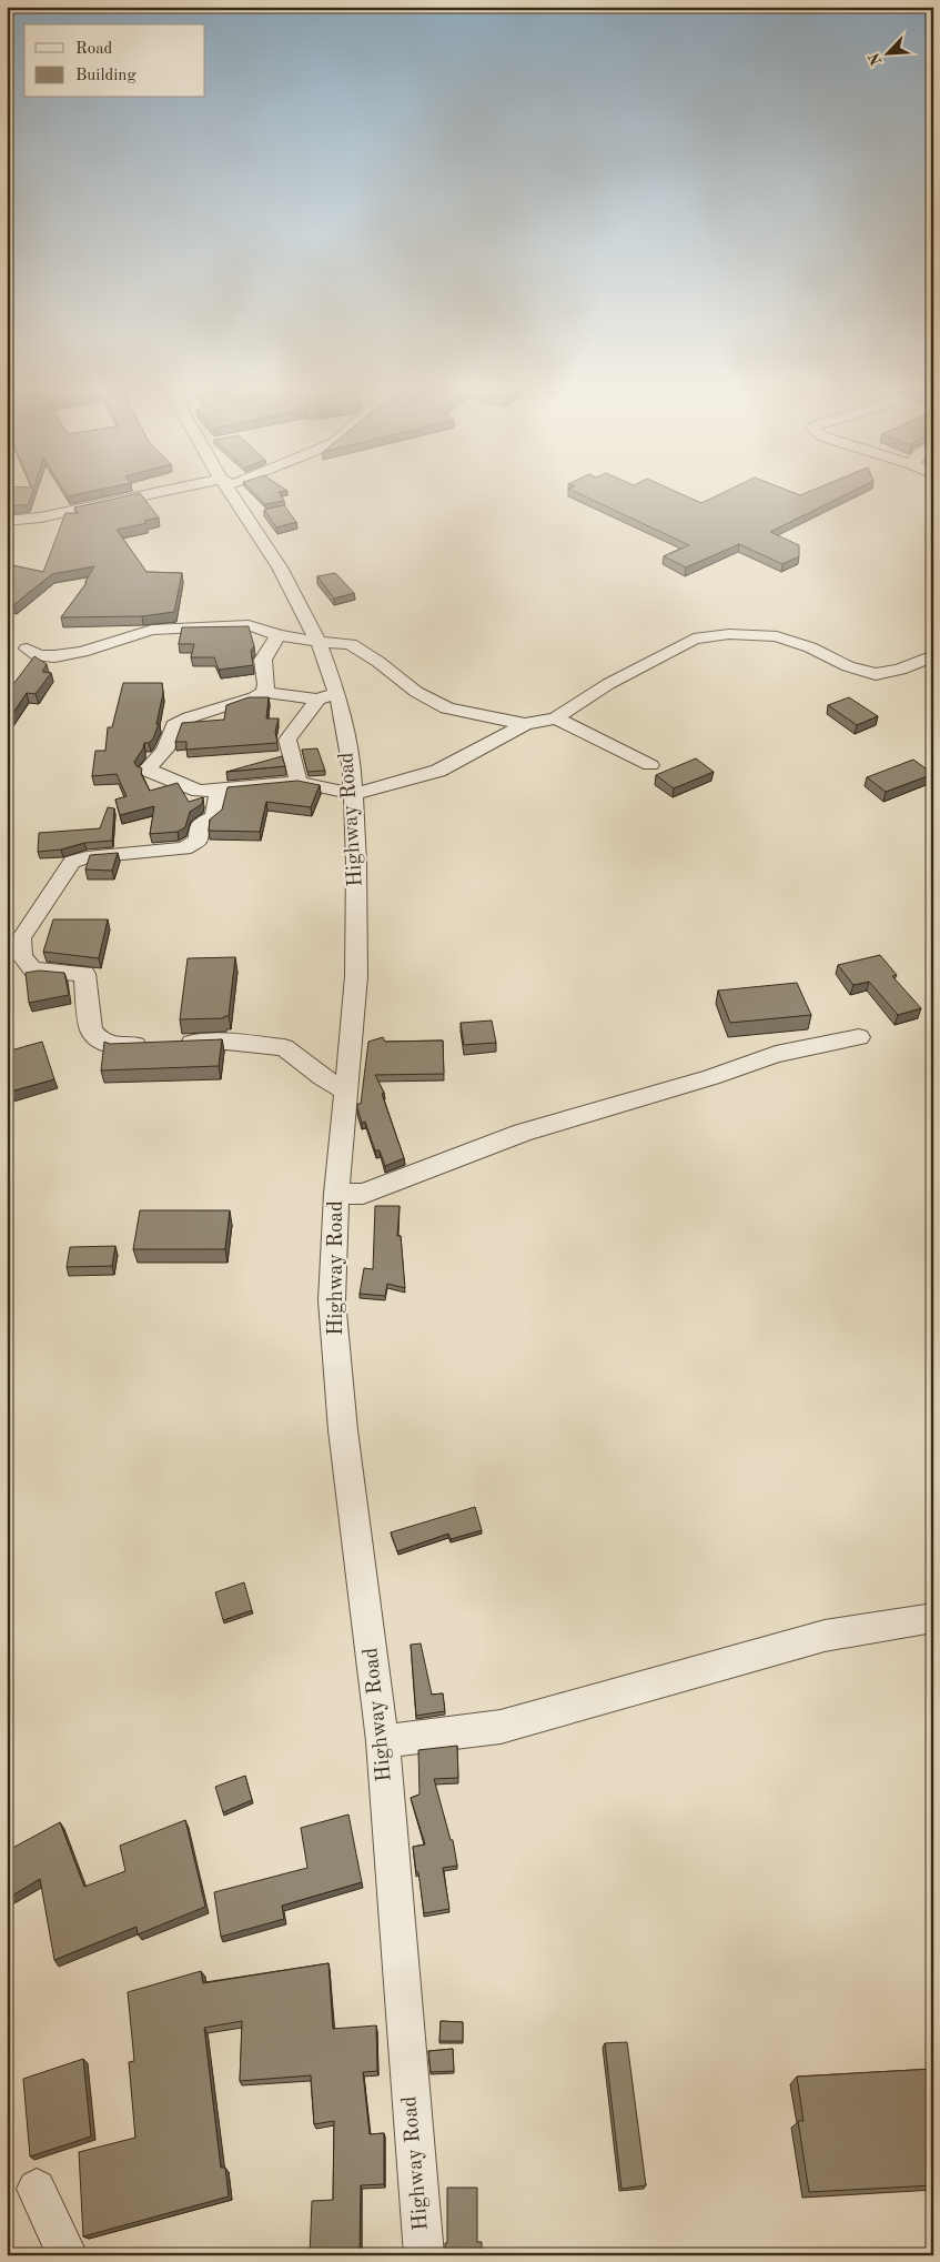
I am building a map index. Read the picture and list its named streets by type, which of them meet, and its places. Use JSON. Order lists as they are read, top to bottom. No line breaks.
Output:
{"streets":{"street":["Highway Road"]},"legend":["Road","Building"],"north":"bottom left"}
